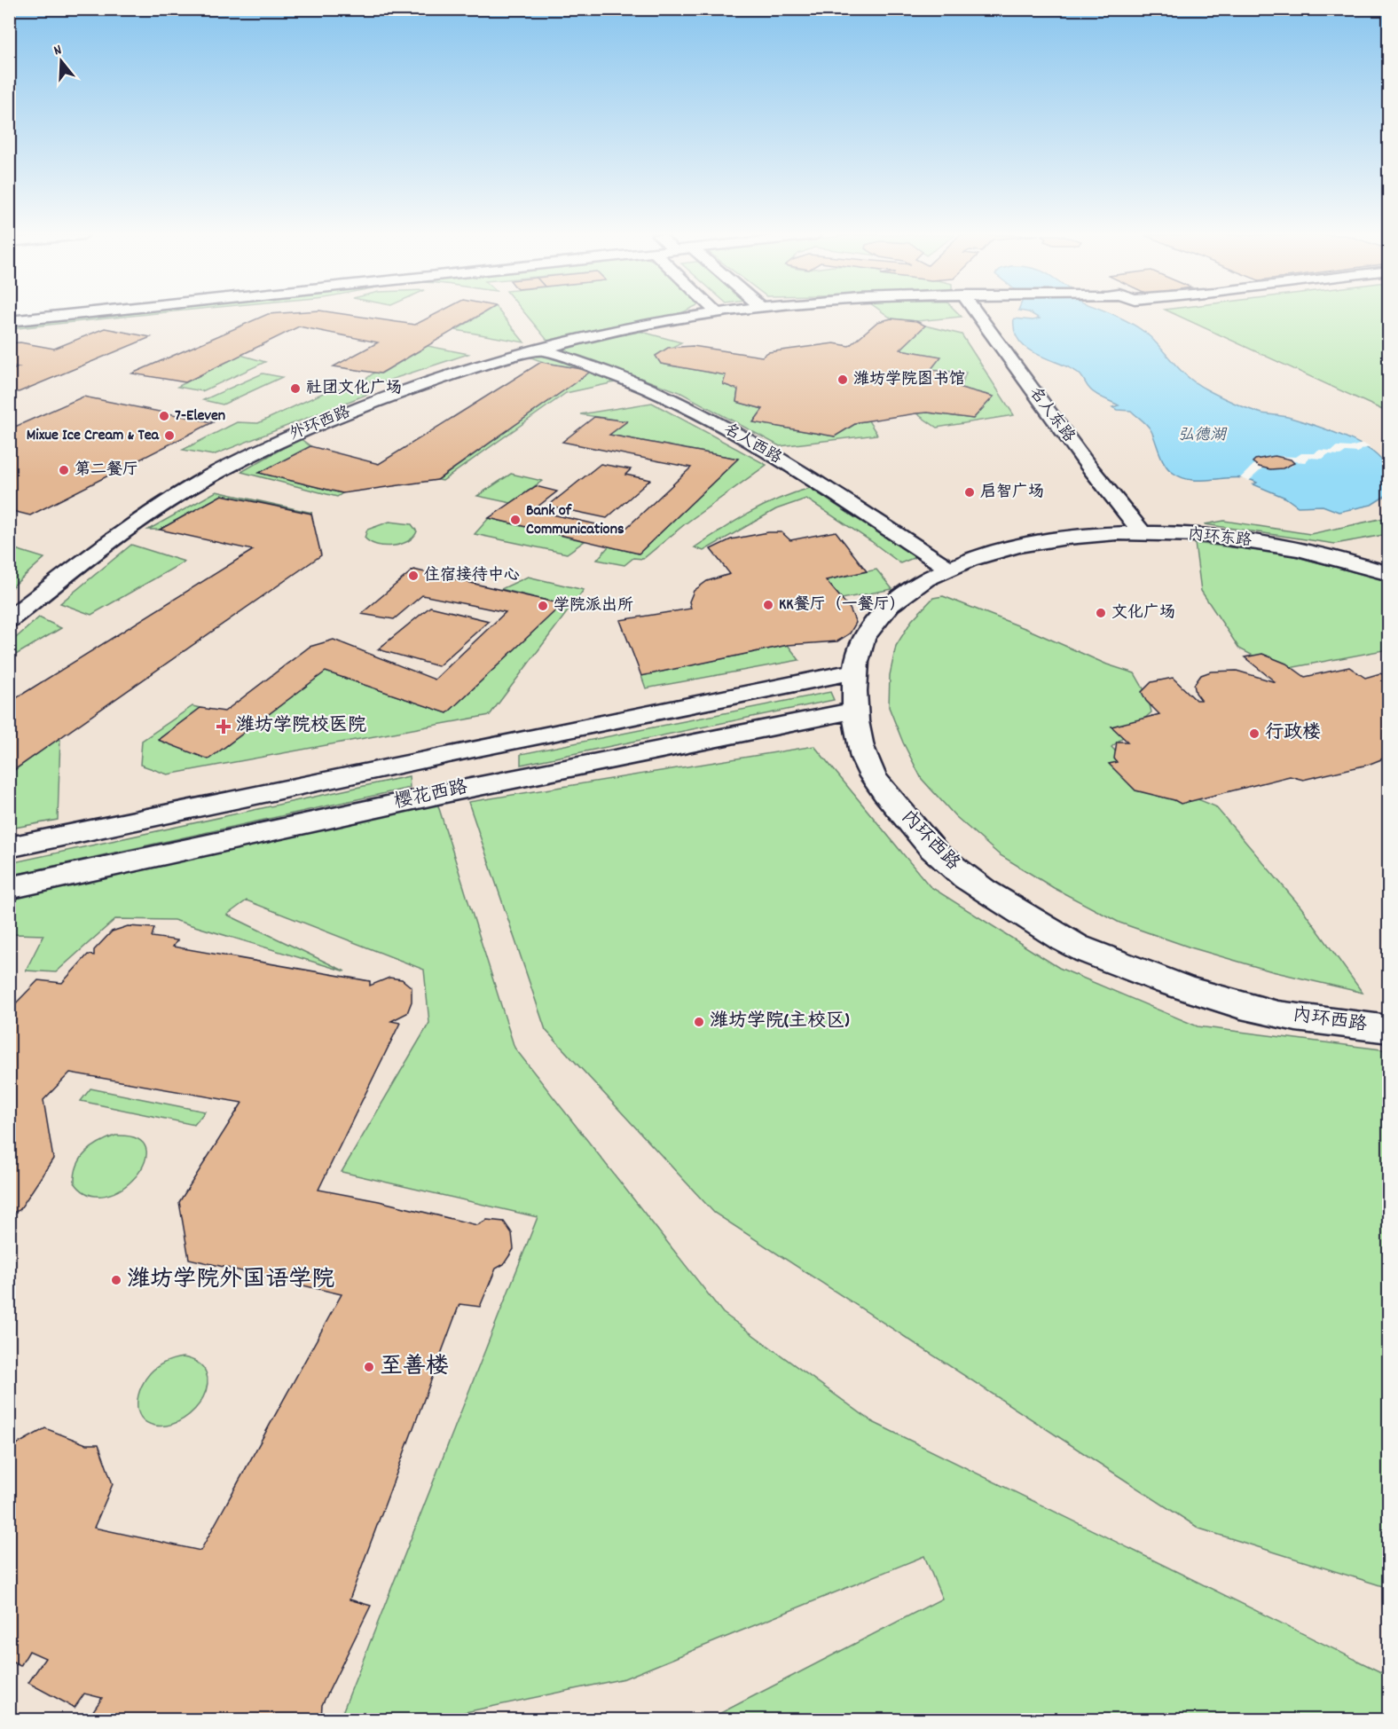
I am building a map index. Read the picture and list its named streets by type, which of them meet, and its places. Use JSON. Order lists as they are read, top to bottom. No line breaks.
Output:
{"streets":{"street":["名人东路","外环西路","名人西路","内环东路","樱花西路","内环西路"]},"crossings":[["名人东路","内环东路"],["外环西路","名人西路"],["名人西路","内环西路"],["内环东路","内环西路"],["樱花西路","内环西路"]],"water":["弘德湖"],"places":{"other":["潍坊学院图书馆","社团文化广场","7-Eleven","Mixue Ice Cream & Tea","第二餐厅","启智广场","Bank of Communications","住宿接待中心","KK餐厅（一餐厅）","学院派出所","文化广场","行政楼","潍坊学院(主校区)","潍坊学院外国语学院","至善楼"],"health":["潍坊学院校医院"]},"north":"top"}
